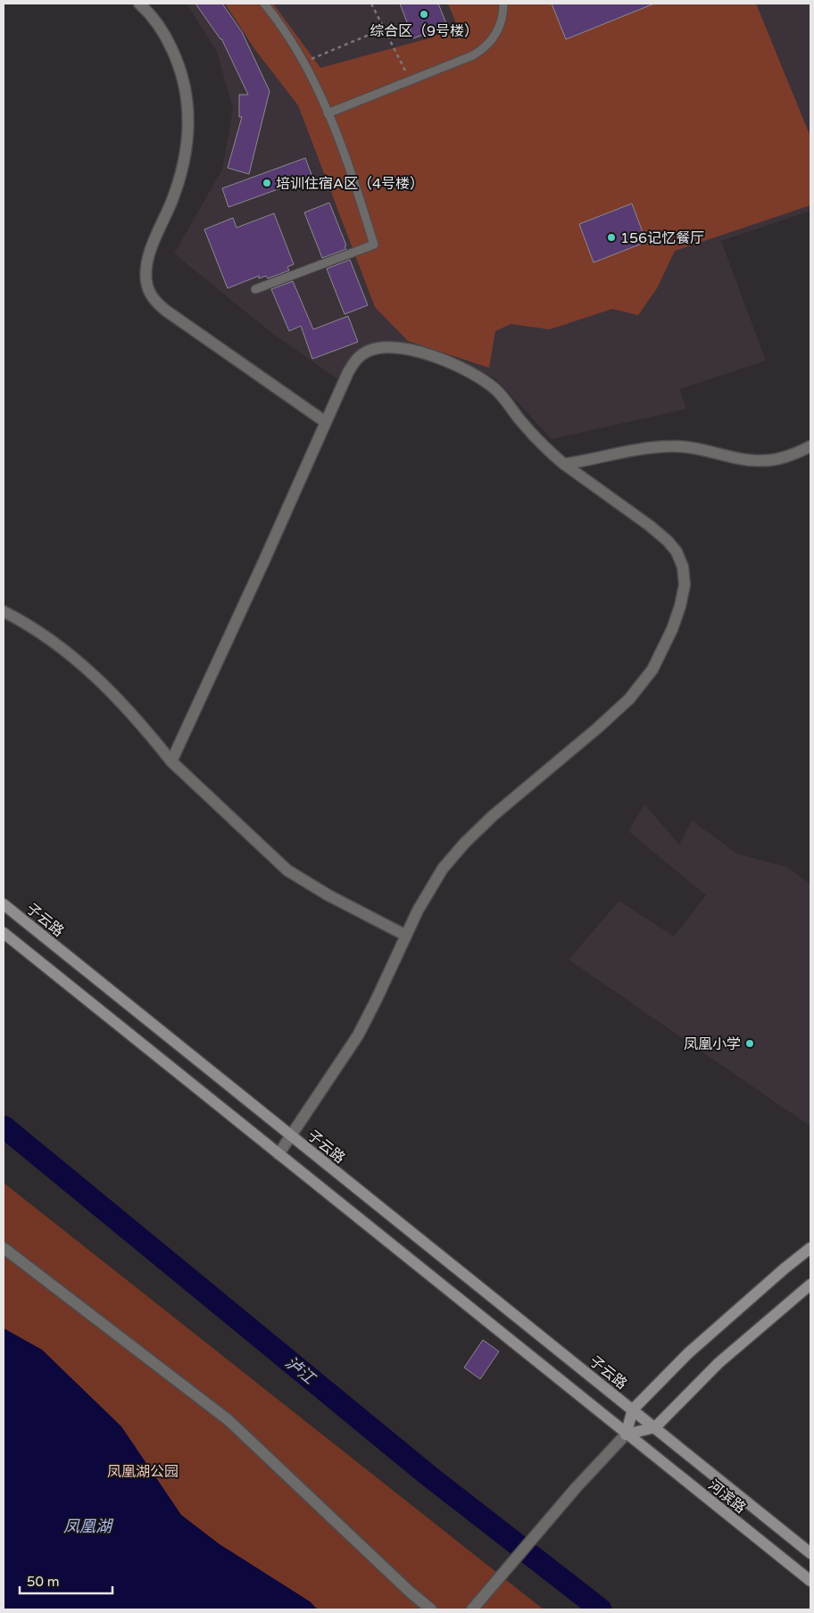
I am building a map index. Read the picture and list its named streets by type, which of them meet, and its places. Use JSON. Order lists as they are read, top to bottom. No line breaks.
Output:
{"streets":{"main road":["子云路","河滨路"]},"crossings":[["子云路","河滨路"]],"water":["泸江","凤凰湖"],"parks":["凤凰湖公园"],"places":["综合区（9号楼）","培训住宿A区（4号楼）","156记忆餐厅","凤凰小学"],"scale_bar":"50 m"}
